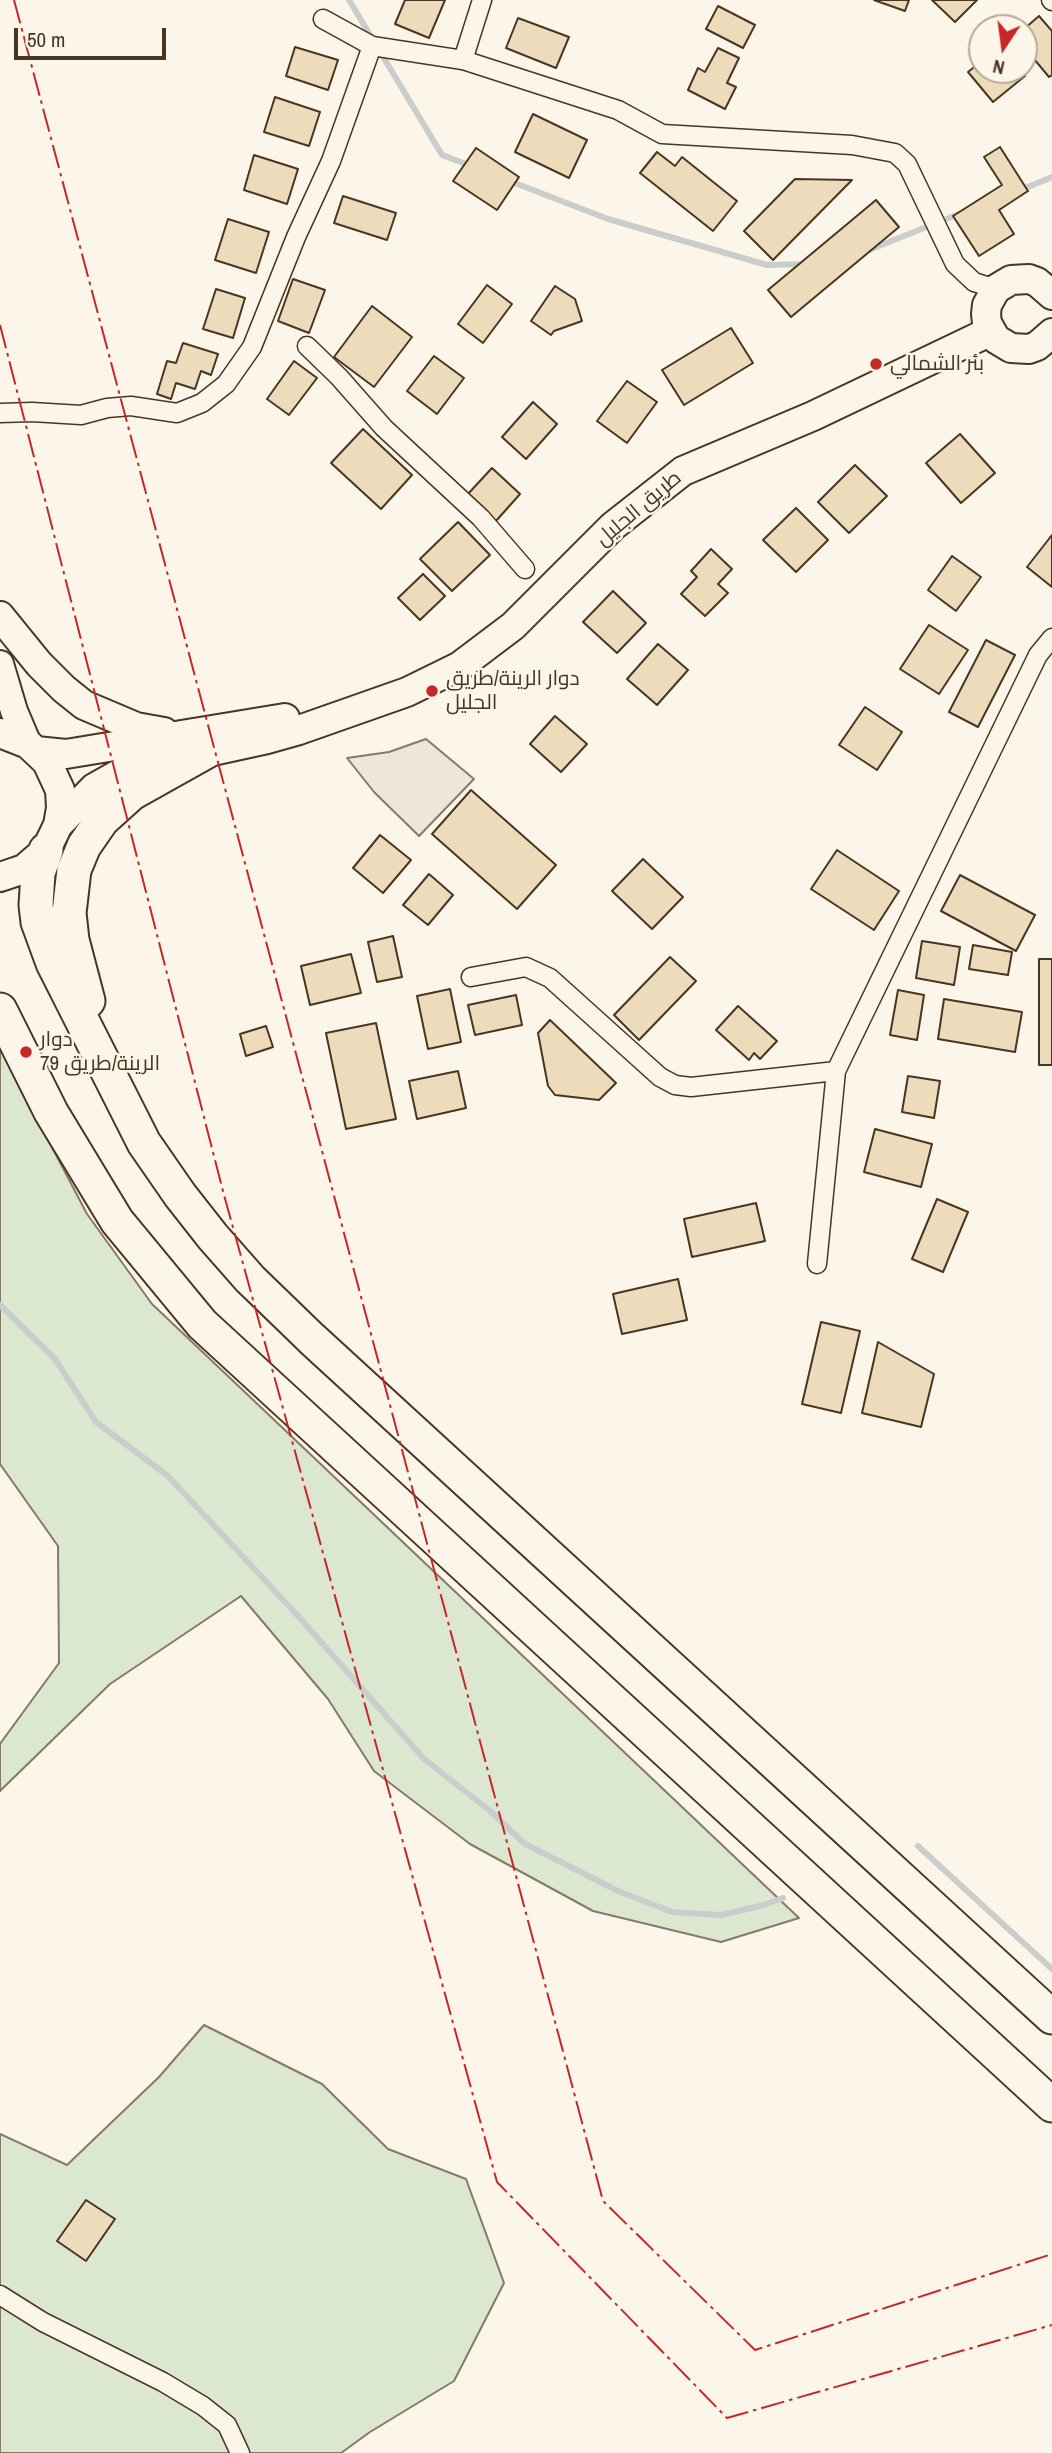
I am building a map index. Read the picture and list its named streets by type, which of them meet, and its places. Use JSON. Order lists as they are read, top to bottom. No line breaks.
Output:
{"streets":{"main road":["طريق الجليل"]},"places":["بئر الشمالي","دوار الرينة/طريق الجليل","دوار الرينة/طريق 79"],"scale_bar":"50 m","north":"bottom"}
